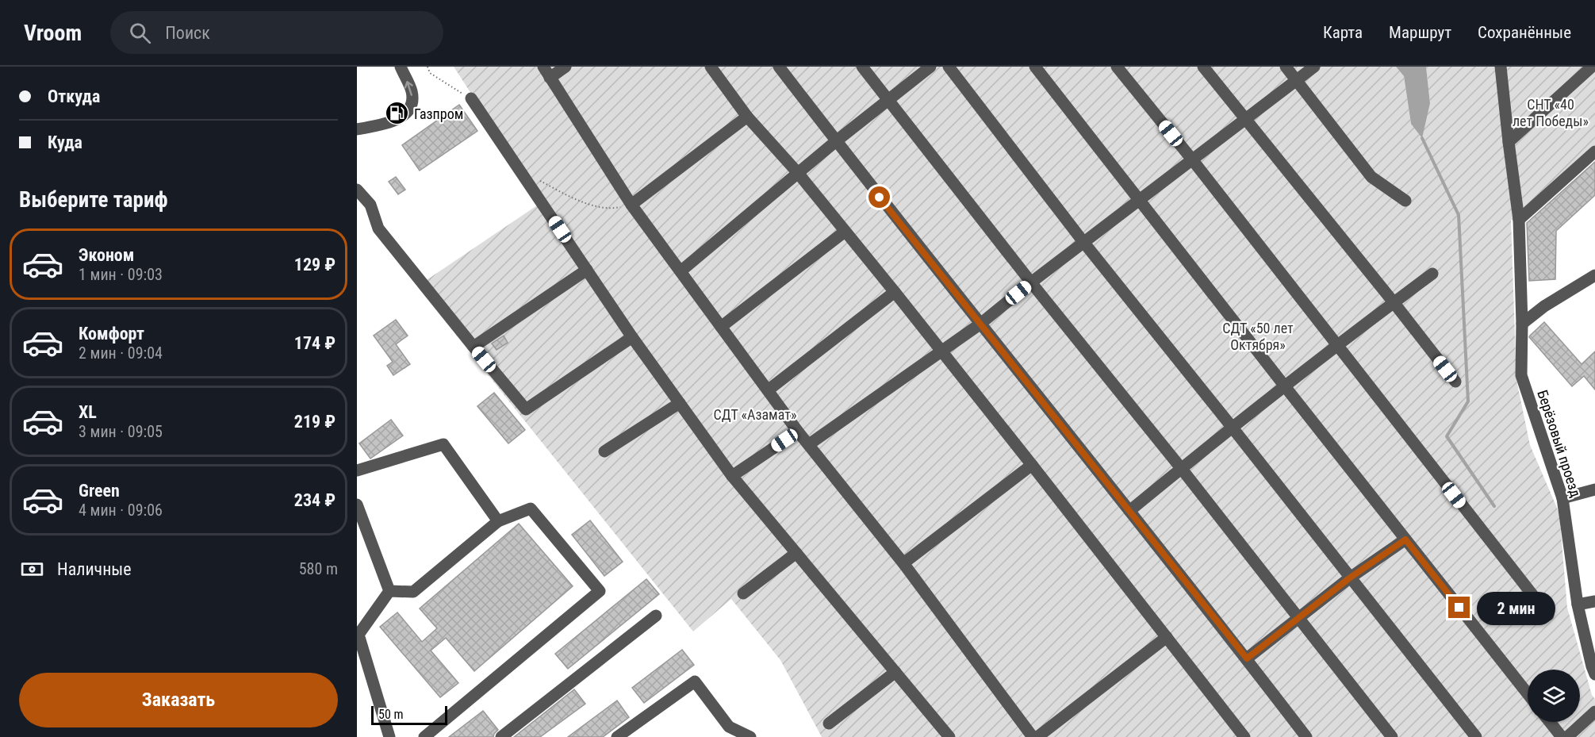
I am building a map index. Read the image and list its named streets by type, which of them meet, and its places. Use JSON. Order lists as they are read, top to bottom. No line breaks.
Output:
{"streets":{"street":["Берёзовый проезд"]},"parks":["СНТ «40 лет Победы»","СДТ «50 лет Октября»","СДТ «Азамат»"],"places":{"fuel station":["Газпром"]},"scale_bar":"50 m","page":{"header":"Vroom","search":"Поиск","nav":["Карта","Маршрут","Сохранённые"],"banner":["Откуда","Куда"],"heading":"Выберите тариф","list":[{"name":"Эконом","note":"1 мин · 09:03","value":"129 ₽"},{"name":"Комфорт","note":"2 мин · 09:04","value":"174 ₽"},{"name":"XL","note":"3 мин · 09:05","value":"219 ₽"},{"name":"Green","note":"4 мин · 09:06","value":"234 ₽"}],"pay":["Наличные","580 m"],"bubble":"2 мин","buttons":"Заказать","scale":"50 m"}}
